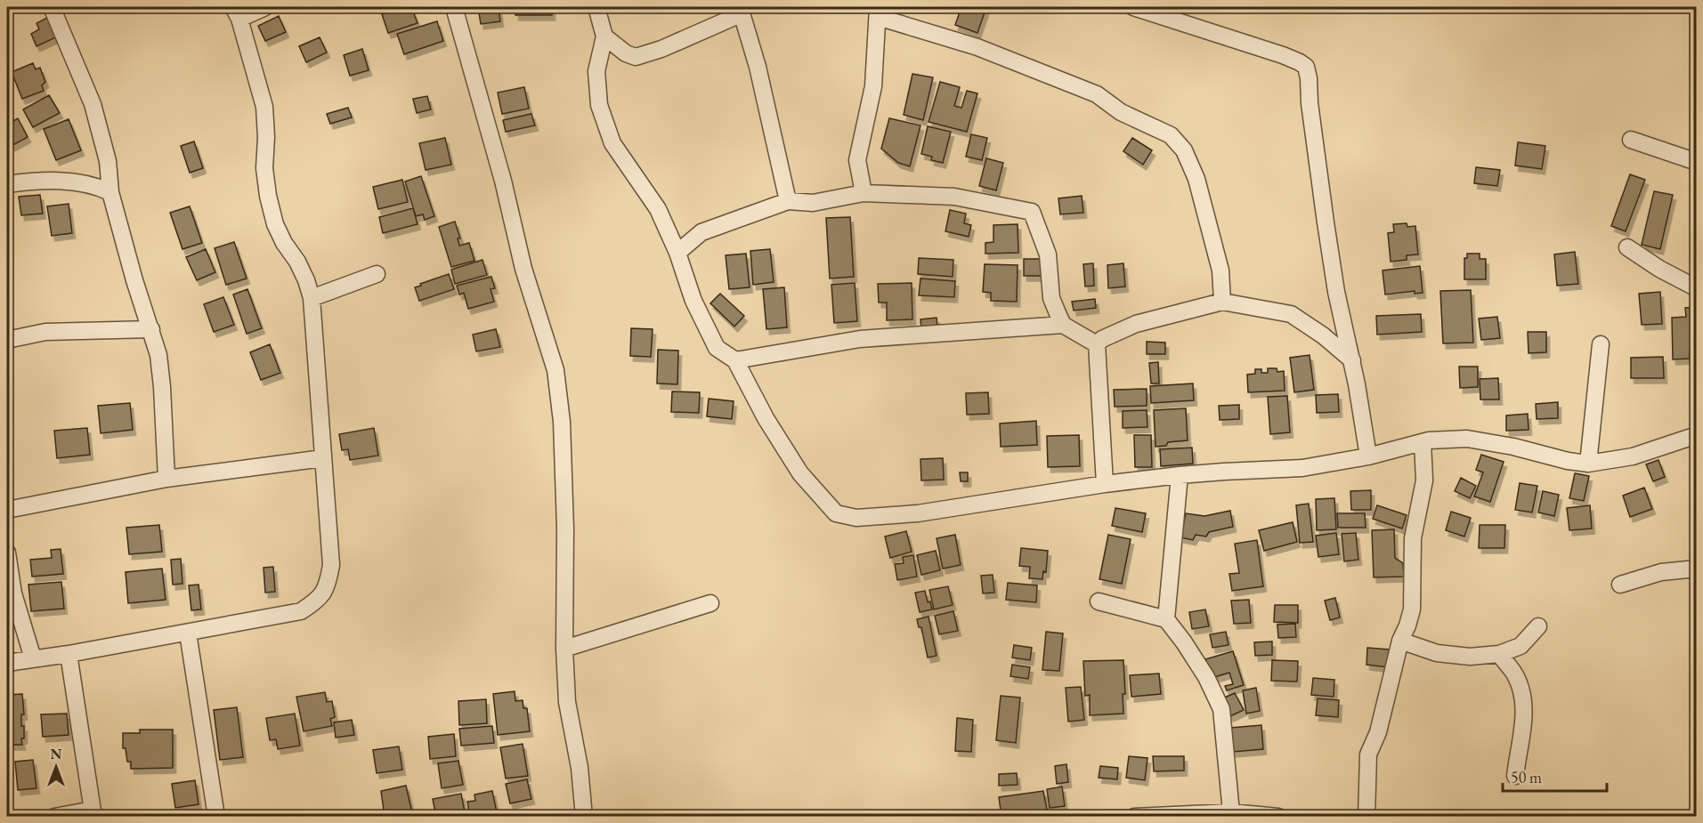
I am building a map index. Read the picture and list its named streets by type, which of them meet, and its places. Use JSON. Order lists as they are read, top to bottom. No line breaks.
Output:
{"scale_bar":"50 m","north":"top"}
